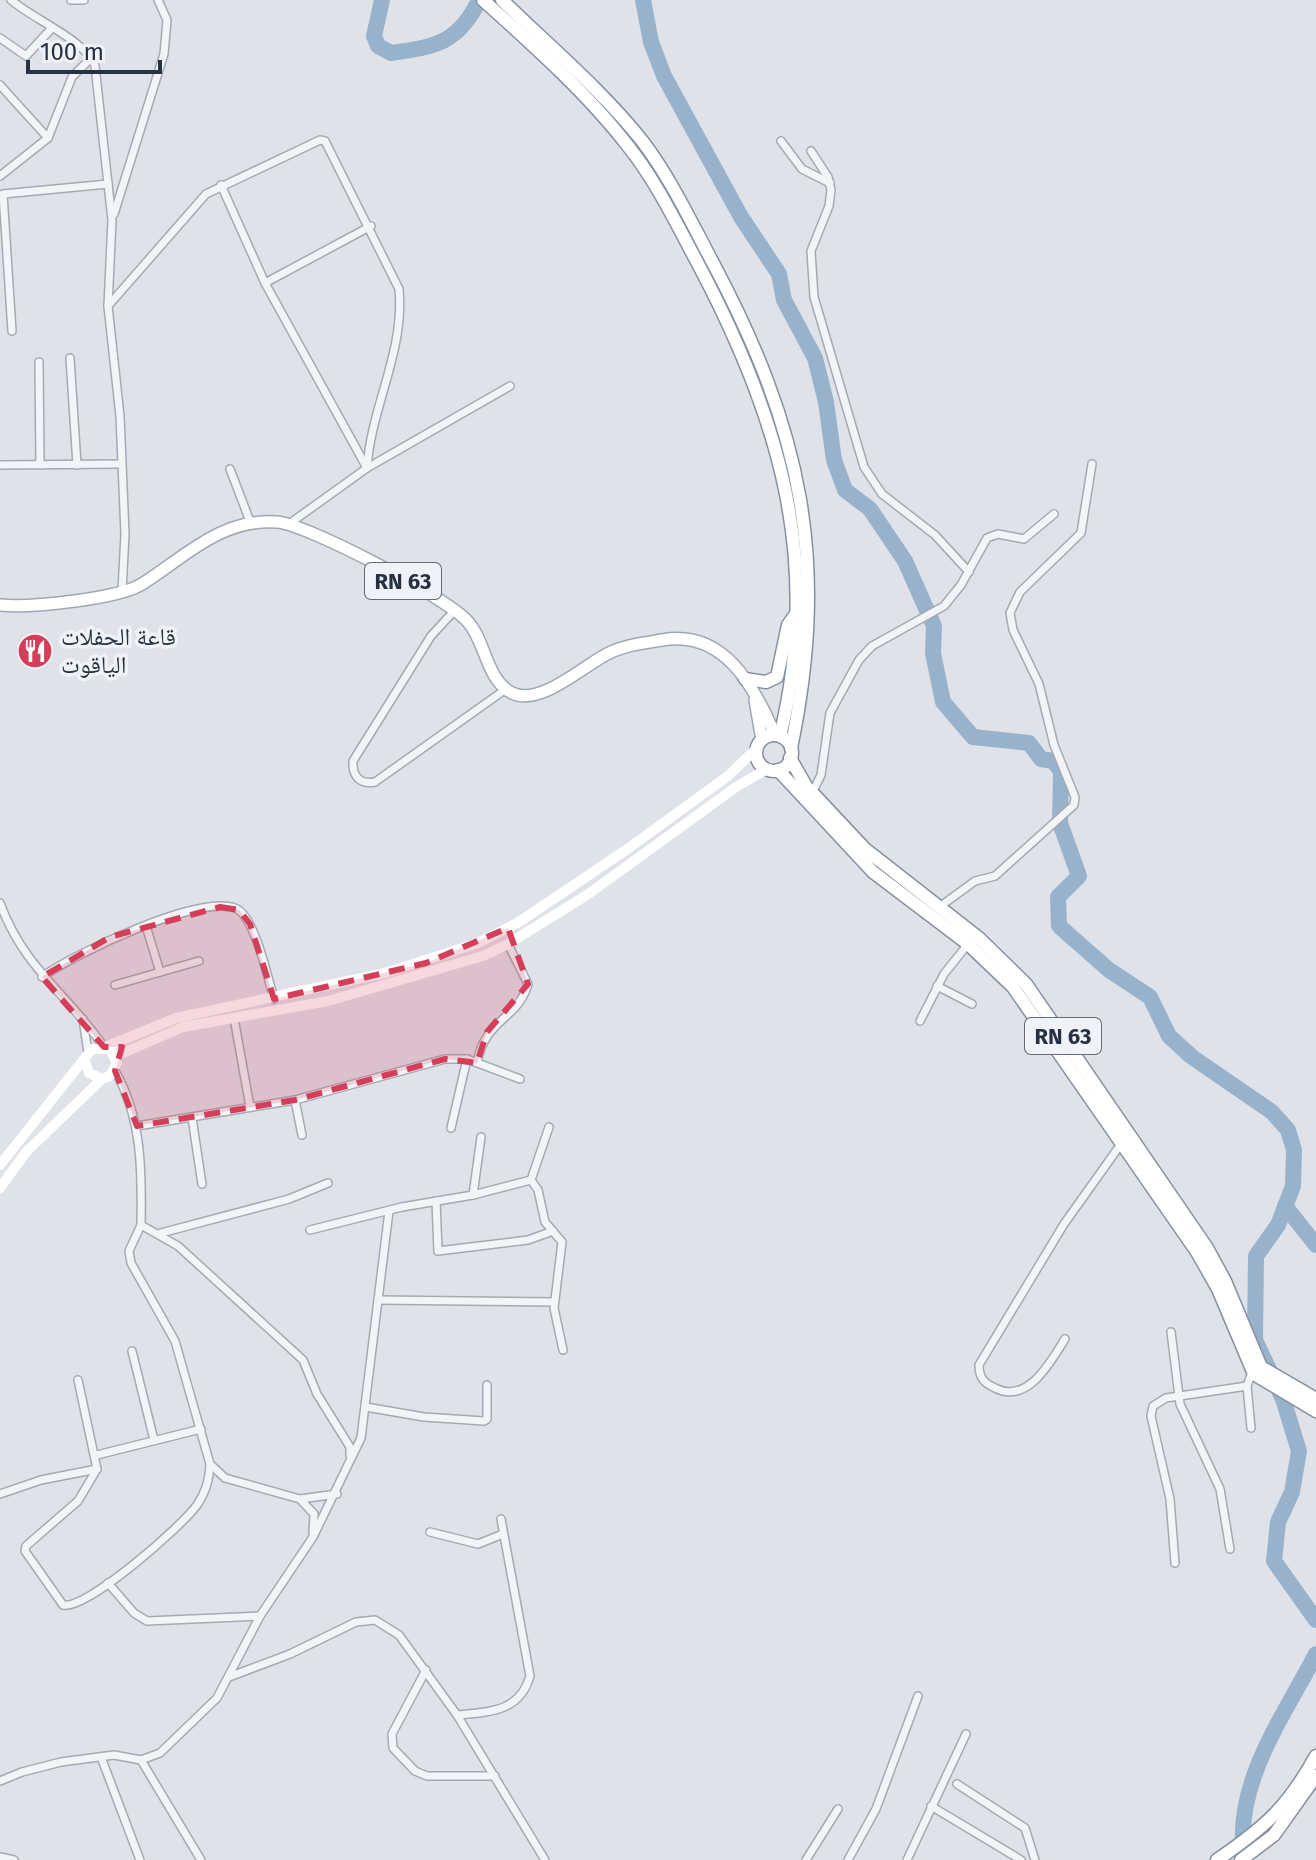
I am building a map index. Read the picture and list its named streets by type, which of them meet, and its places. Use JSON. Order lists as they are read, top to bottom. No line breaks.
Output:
{"streets":{"highway":["RN 63"]},"places":{"restaurant":["قاعة الحفلات الياقوت"]},"scale_bar":"100 m"}
